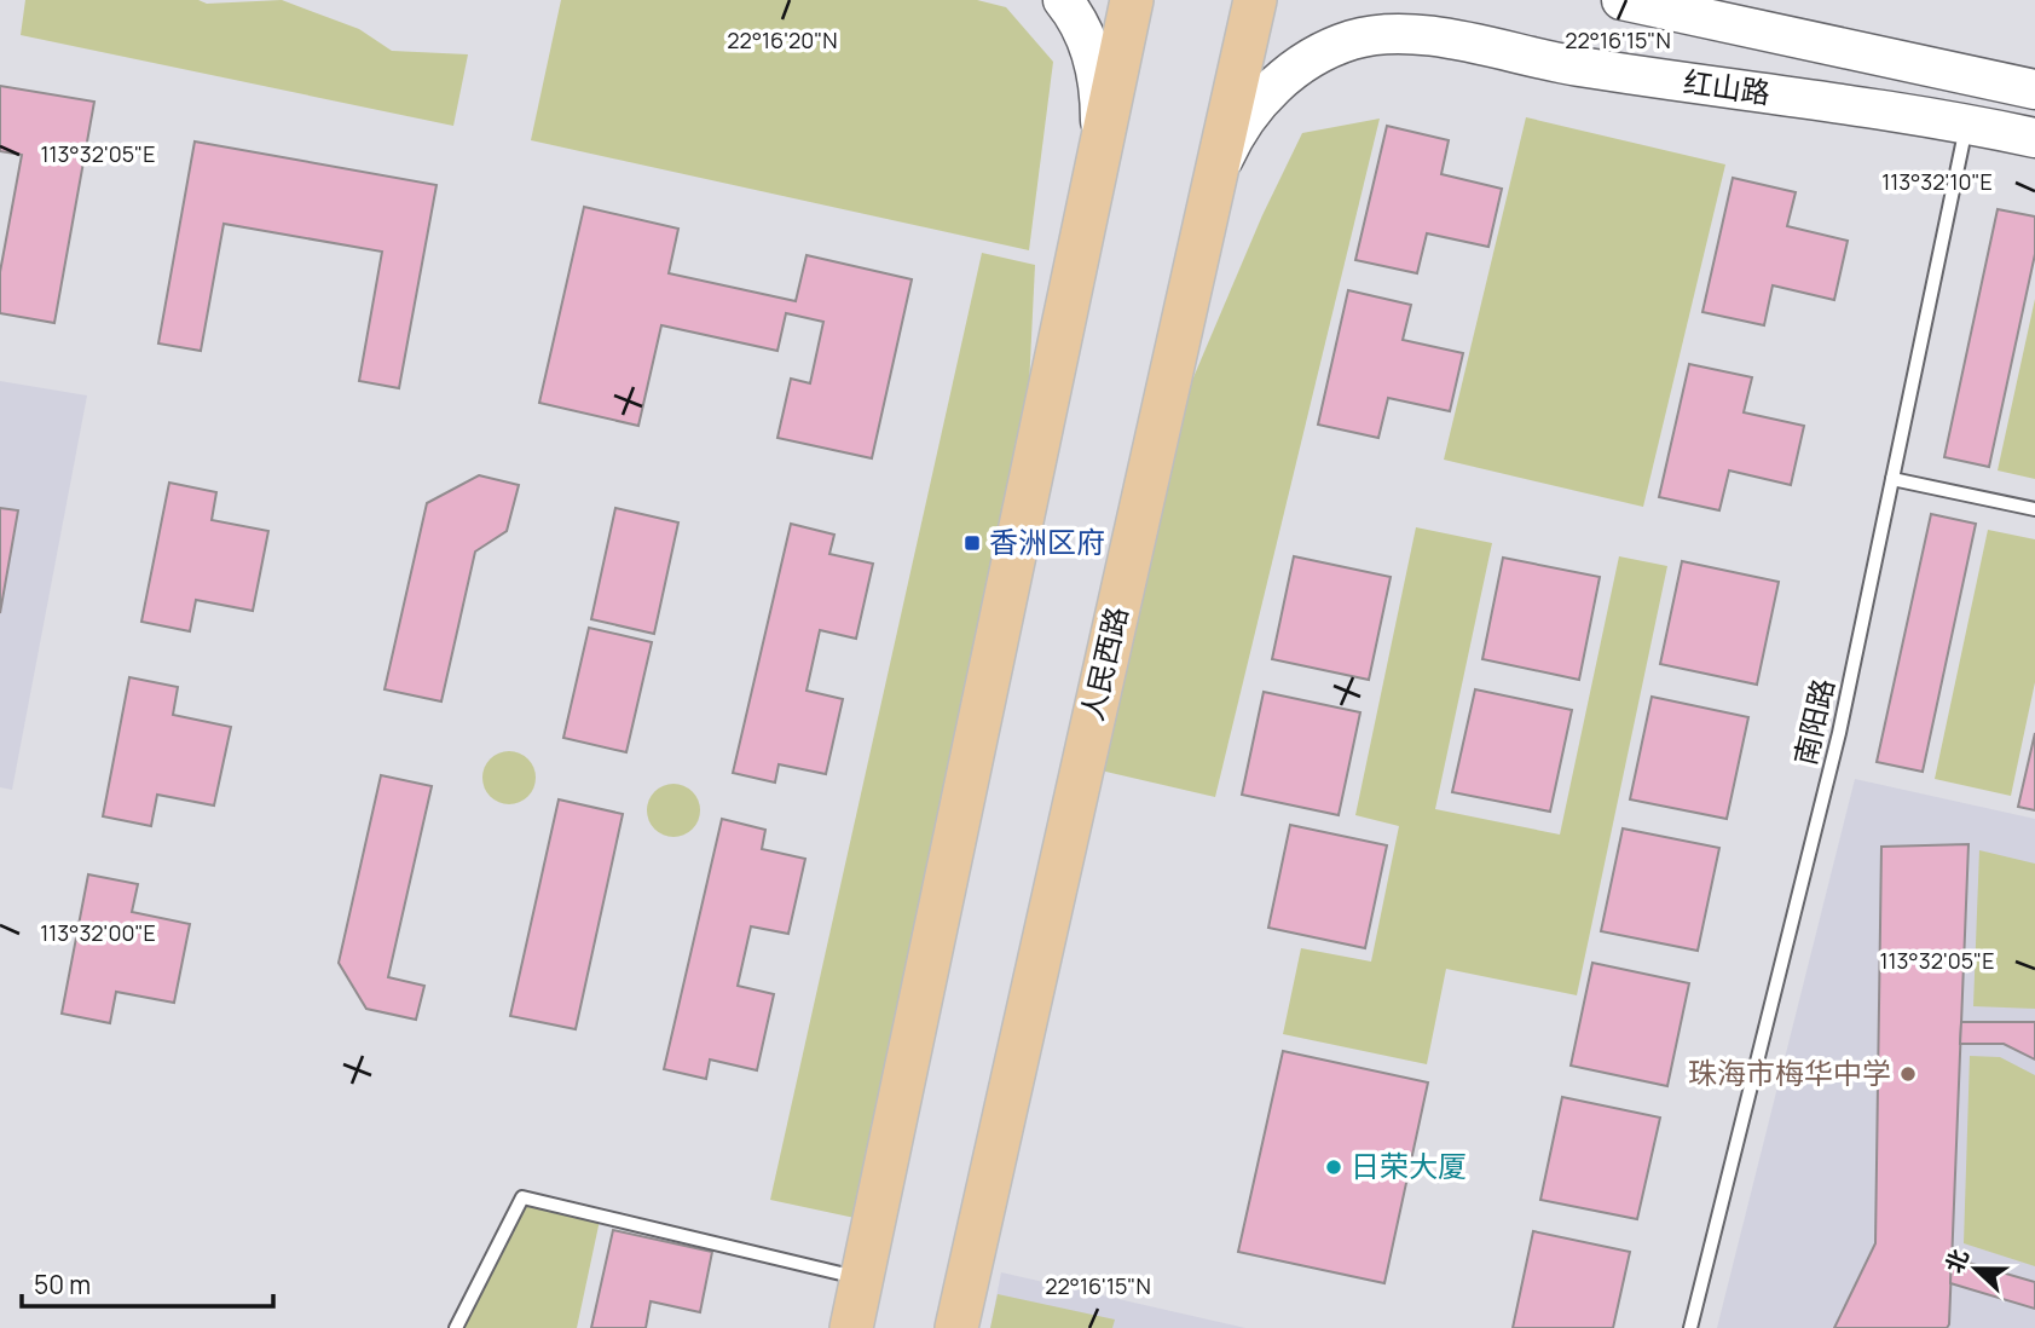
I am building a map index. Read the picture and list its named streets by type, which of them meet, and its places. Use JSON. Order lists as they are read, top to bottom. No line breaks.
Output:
{"streets":{"main road":["红山路","人民西路"],"lane":["南阳路"]},"crossings":[["红山路","人民西路"],["红山路","南阳路"]],"places":{"transit":["香洲区府"],"other":["珠海市梅华中学","日荣大厦"]},"scale_bar":"50 m","north":"left","coordinates":["22°16'20\"N","22°16'15\"N","113°32'05\"E","113°32'10\"E","113°32'00\"E"]}
